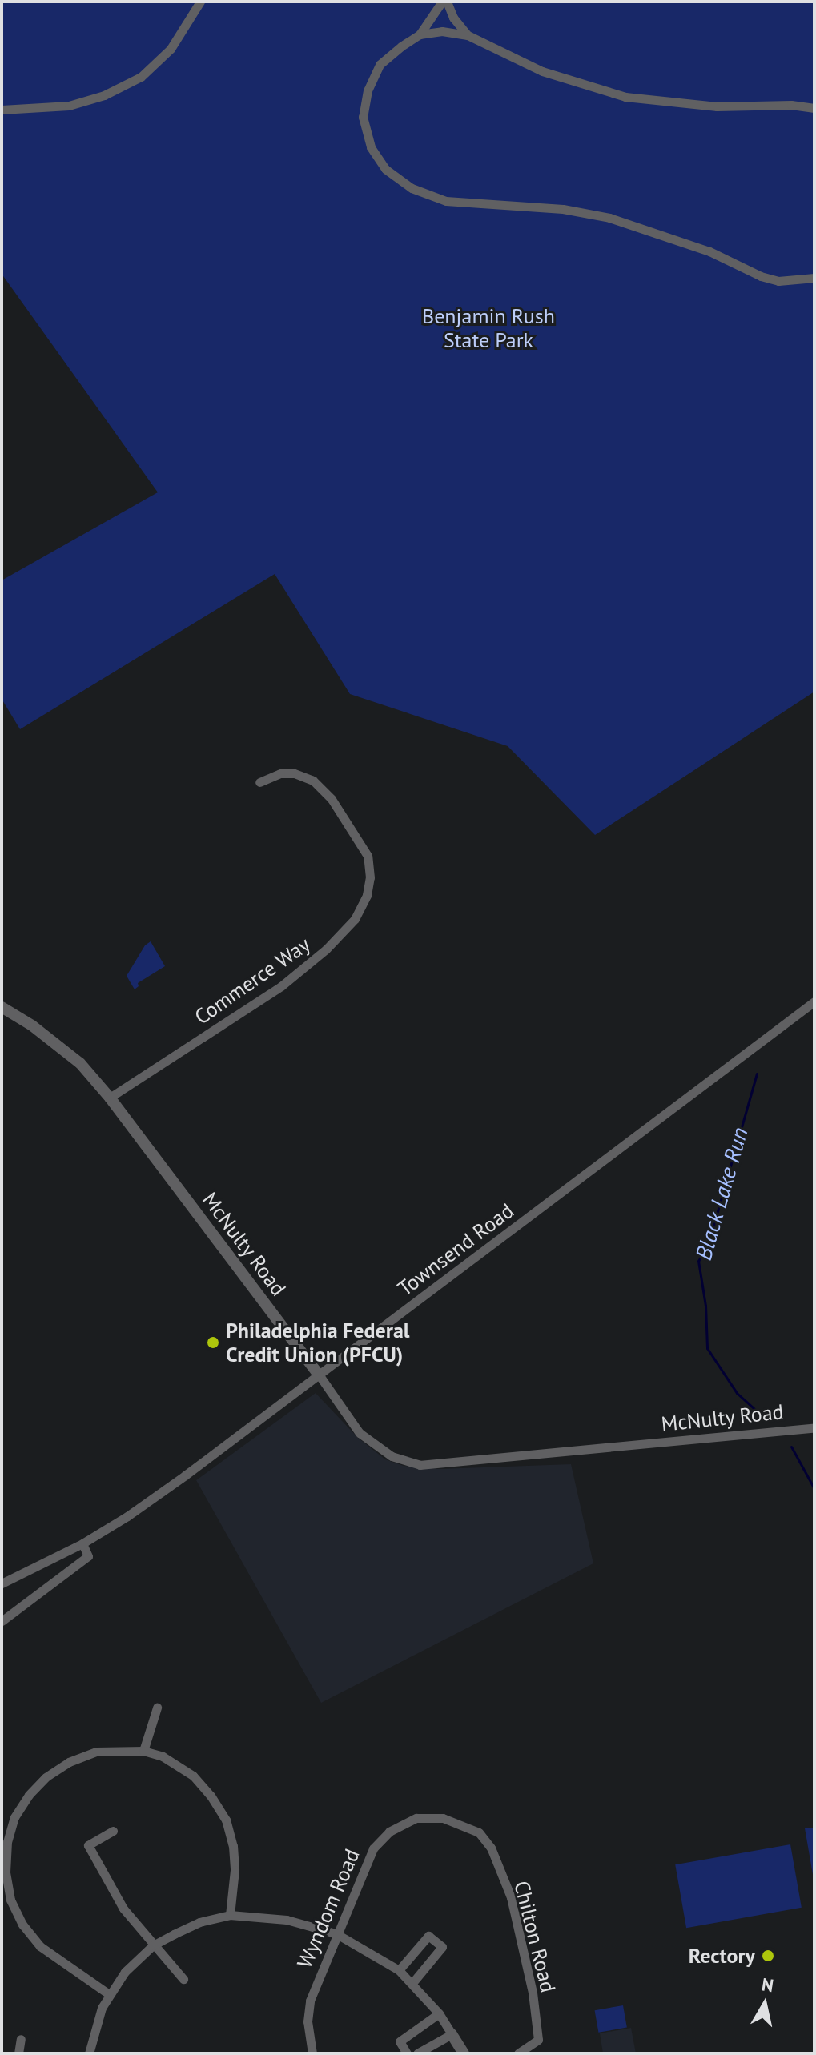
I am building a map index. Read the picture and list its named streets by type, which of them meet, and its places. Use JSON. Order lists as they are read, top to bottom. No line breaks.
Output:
{"streets":{"street":["Commerce Way","McNulty Road","Townsend Road","Wyndom Road","Chilton Road"]},"crossings":[["Commerce Way","McNulty Road"],["McNulty Road","Townsend Road"],["Wyndom Road","Chilton Road"]],"water":["Black Lake Run"],"parks":["Benjamin Rush State Park"],"places":["Philadelphia Federal Credit Union (PFCU)","Rectory"],"north":"top"}
